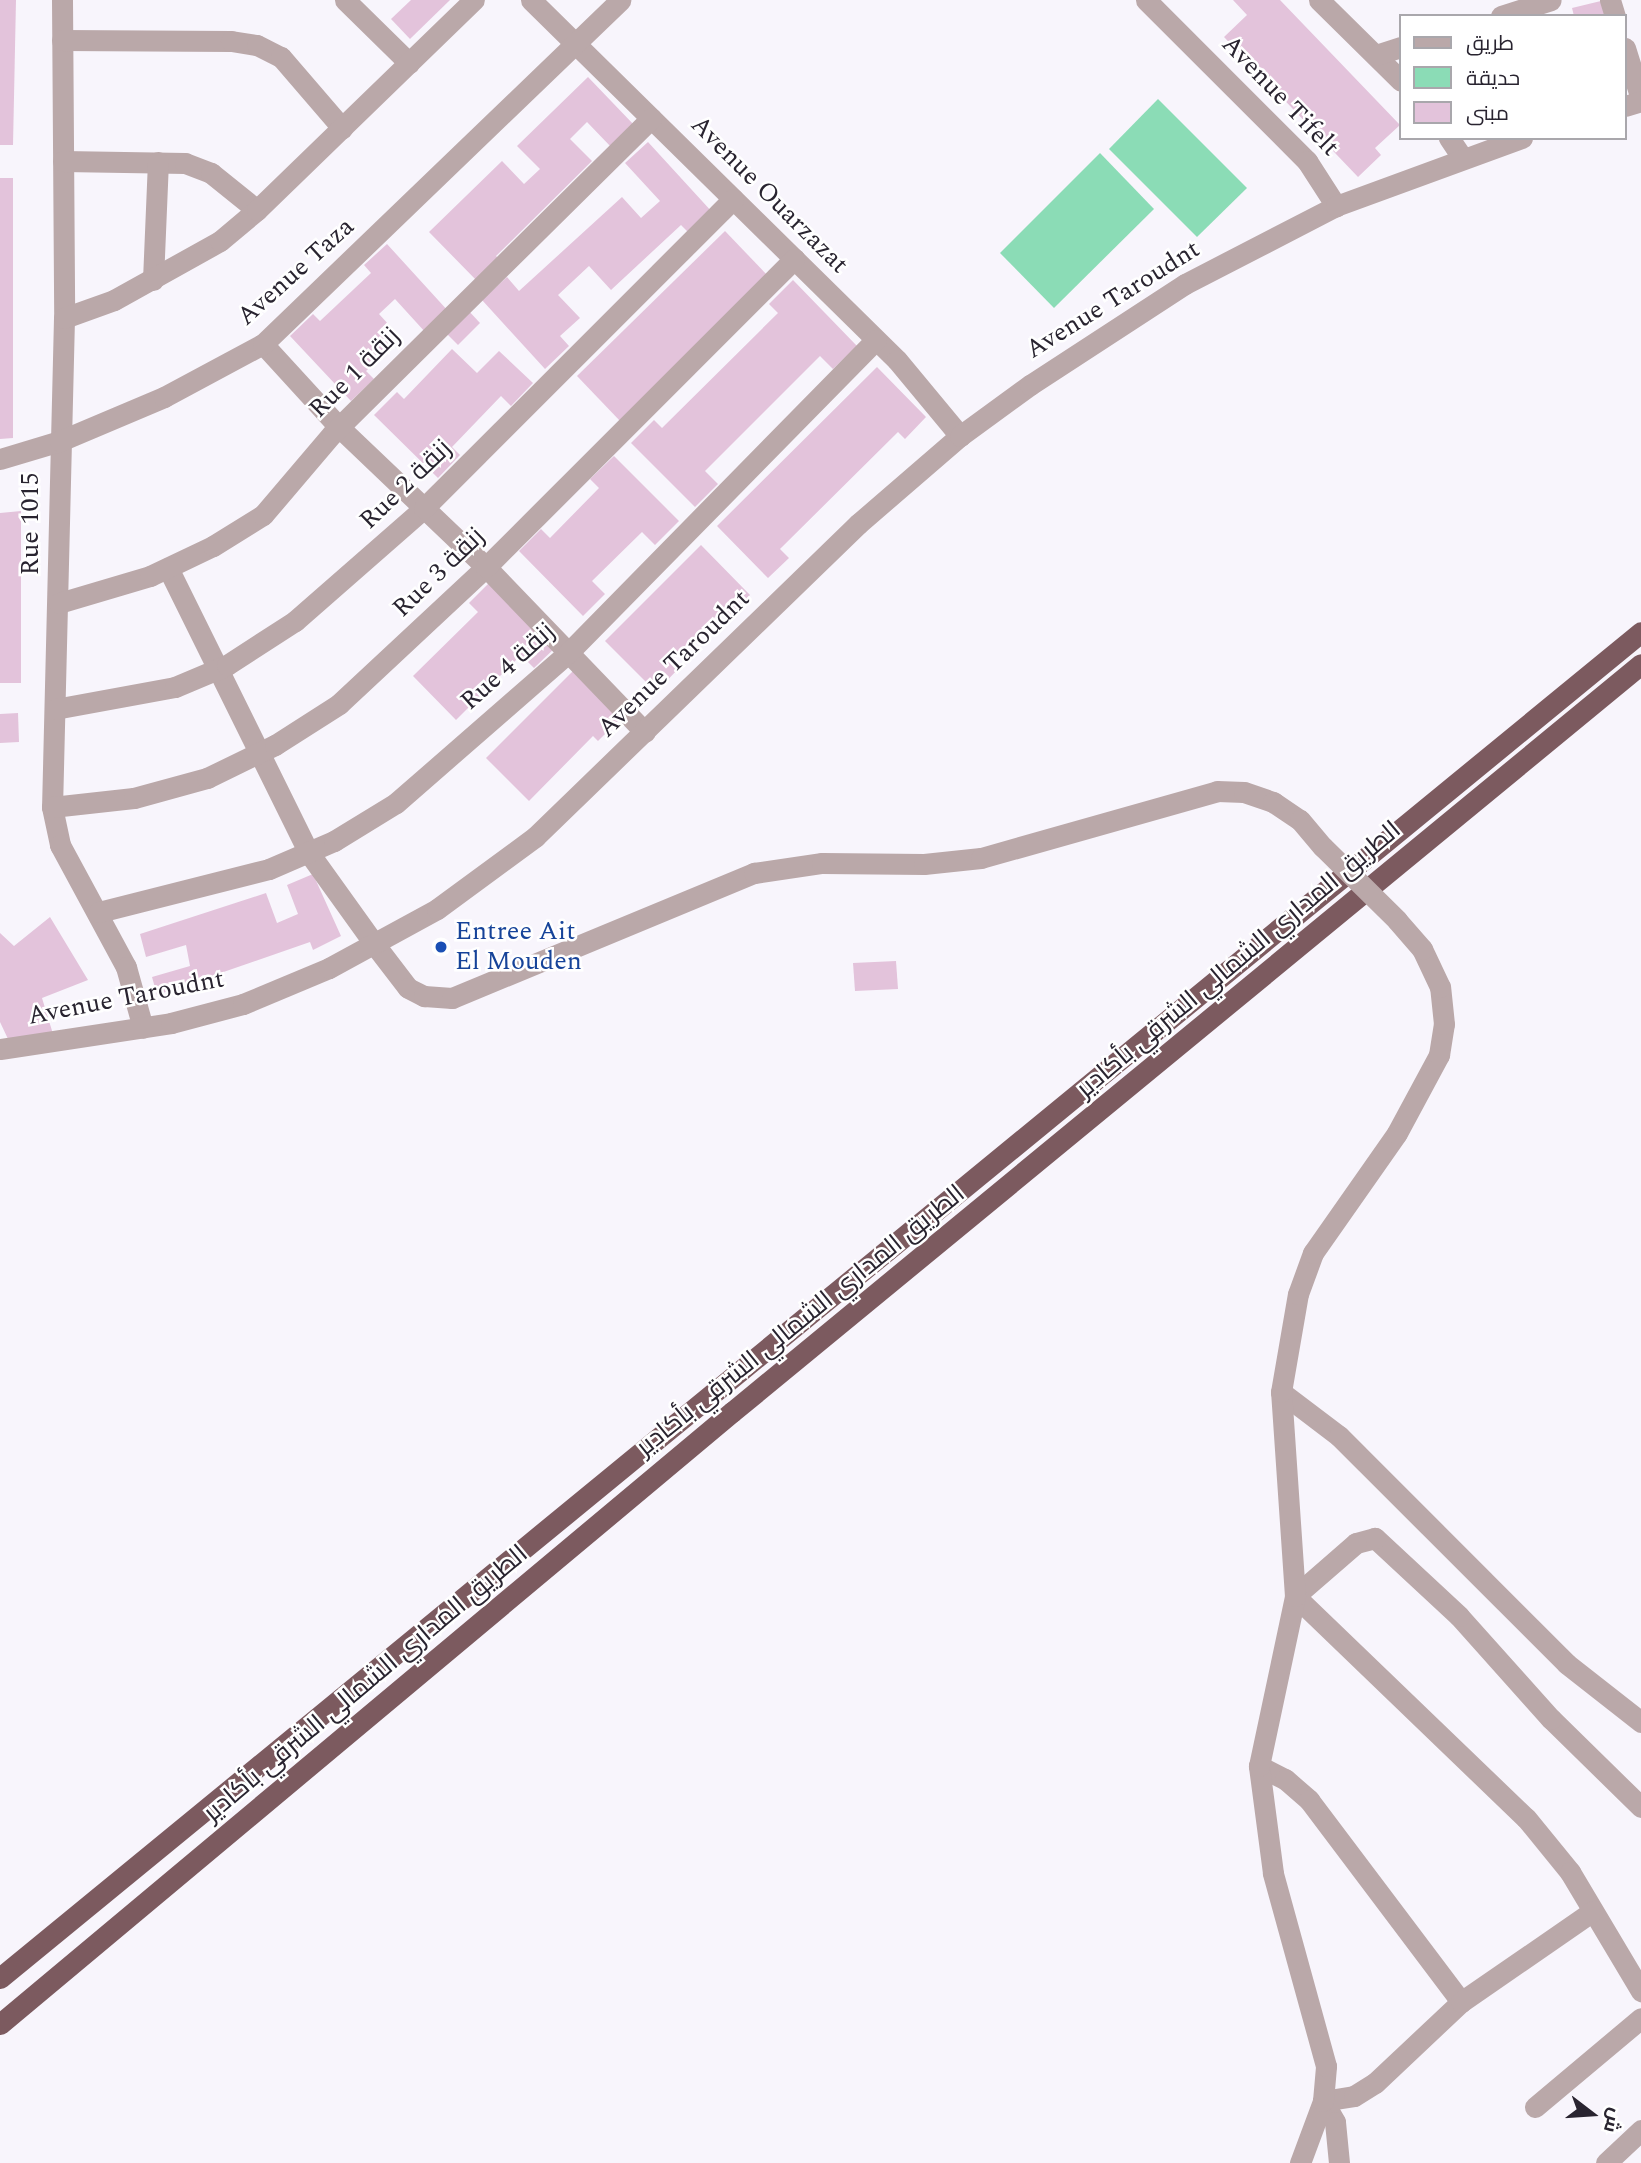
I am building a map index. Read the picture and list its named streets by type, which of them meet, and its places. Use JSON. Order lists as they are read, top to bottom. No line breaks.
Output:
{"streets":{"highway":["الطريق المداري الشمالي الشرقي بأكادير"],"street":["Avenue Tifelt","Avenue Ouarzazat","Avenue Taza","Avenue Taroudnt","Rue 1 زنقة","Rue 2 زنقة","Rue 1015","Rue 3 زنقة","Rue 4 زنقة"]},"crossings":[["Avenue Tifelt","Avenue Taroudnt"],["Avenue Ouarzazat","Avenue Taza"],["Avenue Ouarzazat","Avenue Taroudnt"],["Avenue Ouarzazat","Rue 1 زنقة"],["Avenue Ouarzazat","Rue 2 زنقة"],["Avenue Ouarzazat","Rue 3 زنقة"],["Avenue Ouarzazat","Rue 4 زنقة"],["Avenue Taza","Rue 1015"],["Avenue Taroudnt","Rue 1015"],["Rue 1 زنقة","Rue 1015"],["Rue 2 زنقة","Rue 1015"],["Rue 1015","Rue 3 زنقة"],["Rue 1015","Rue 4 زنقة"]],"places":["Entree Ait El Mouden"],"legend":["طريق","حديقة","مبنى"],"north":"right"}
